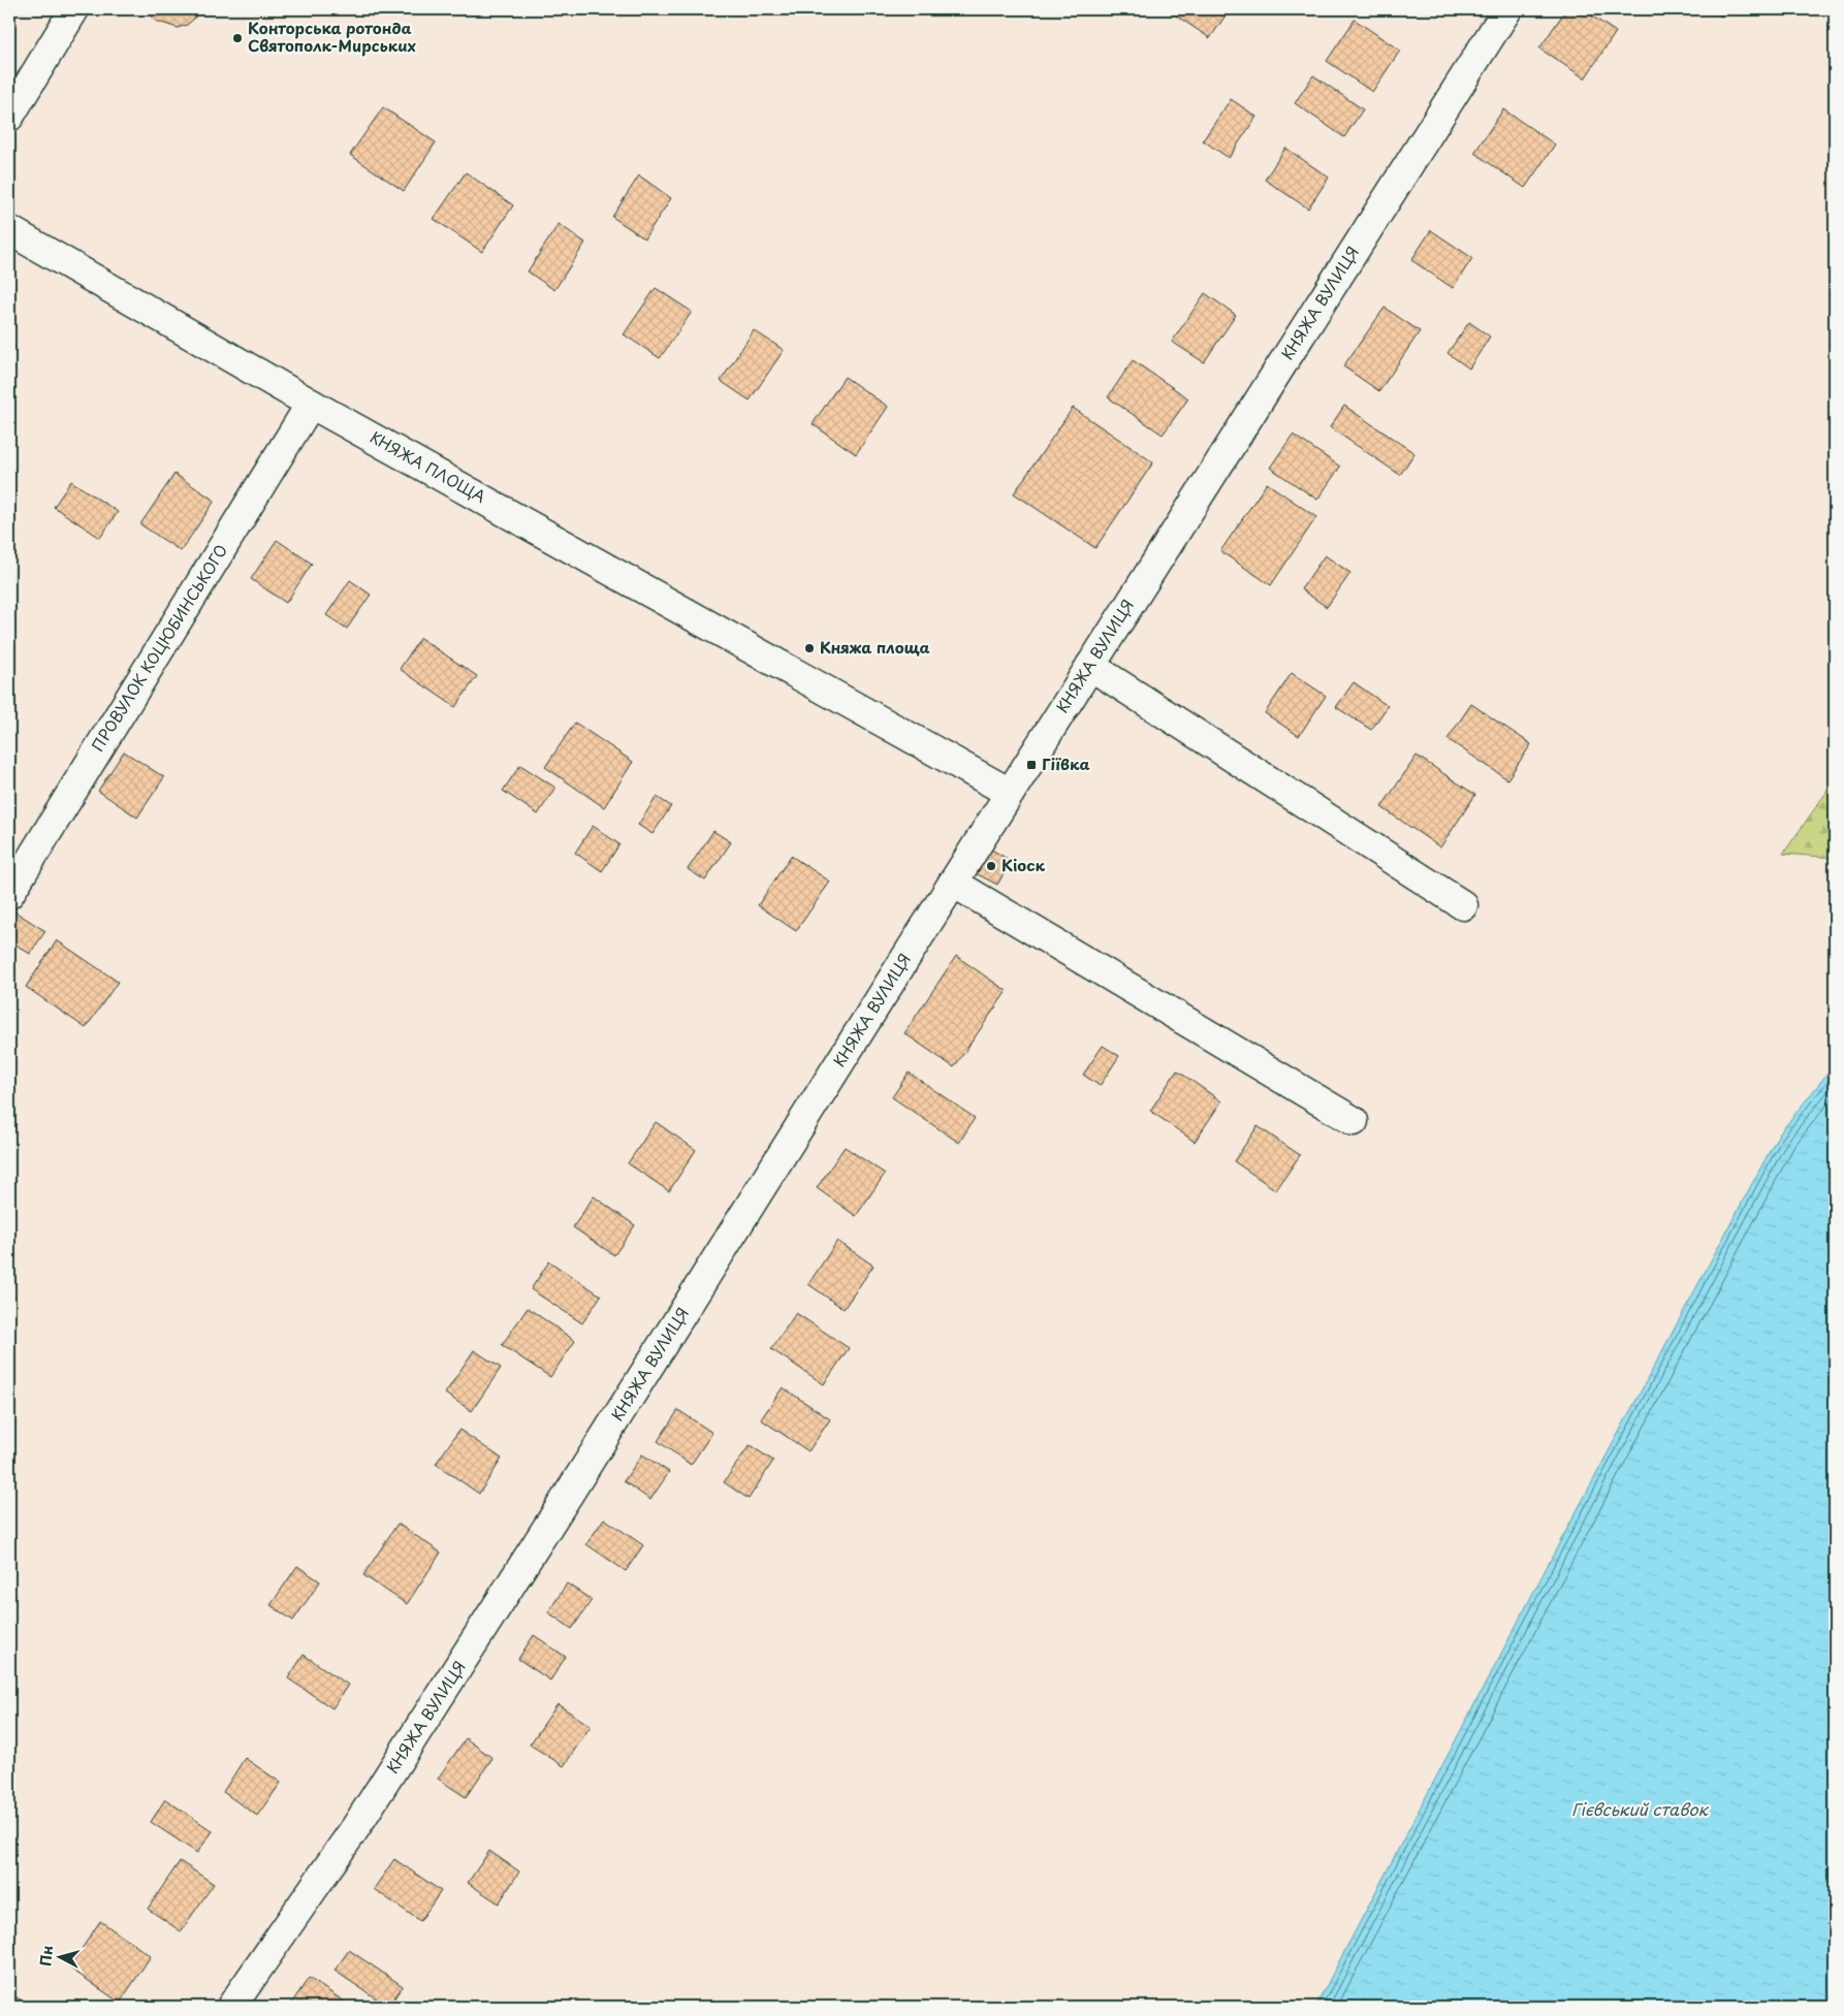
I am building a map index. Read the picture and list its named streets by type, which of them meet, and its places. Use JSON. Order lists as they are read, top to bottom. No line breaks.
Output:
{"streets":{"street":["КНЯЖА ВУЛИЦЯ","КНЯЖА ПЛОЩА","ПРОВУЛОК КОЦЮБИНСЬКОГО"]},"crossings":[["КНЯЖА ВУЛИЦЯ","КНЯЖА ПЛОЩА"],["КНЯЖА ПЛОЩА","ПРОВУЛОК КОЦЮБИНСЬКОГО"]],"water":["Гієвський ставок"],"places":{"other":["Конторська ротонда Святополк-Мирських","Княжа площа","Кіоск"],"transit":["Гіївка"]},"north":"left"}
